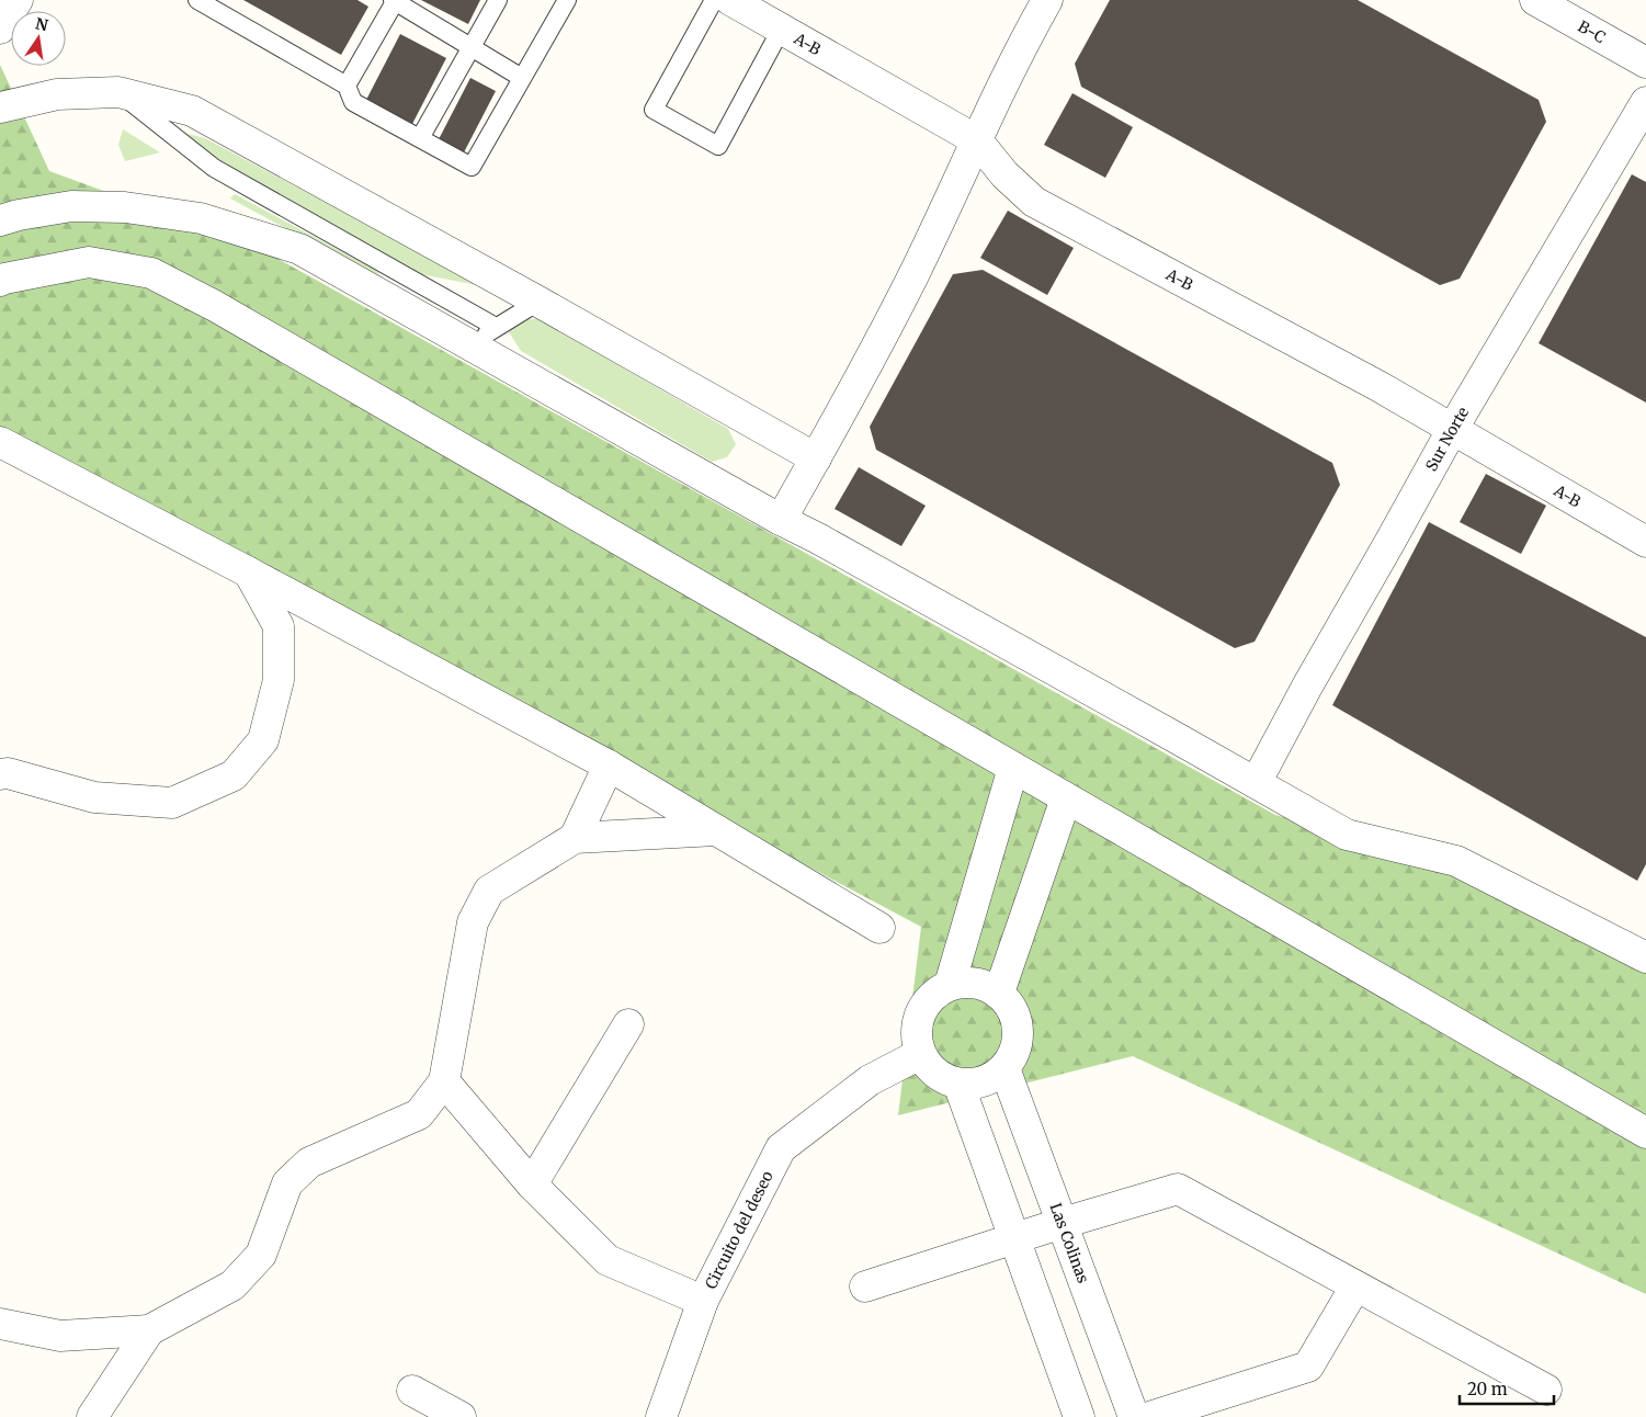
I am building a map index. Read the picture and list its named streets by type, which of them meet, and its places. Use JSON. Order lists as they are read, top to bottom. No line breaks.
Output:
{"streets":{"street":["B-C","A-B","Sur Norte","Circuito del deseo","Las Colinas"]},"crossings":[["A-B","Sur Norte"],["Circuito del deseo","Las Colinas"]],"scale_bar":"20 m","north":"top"}
